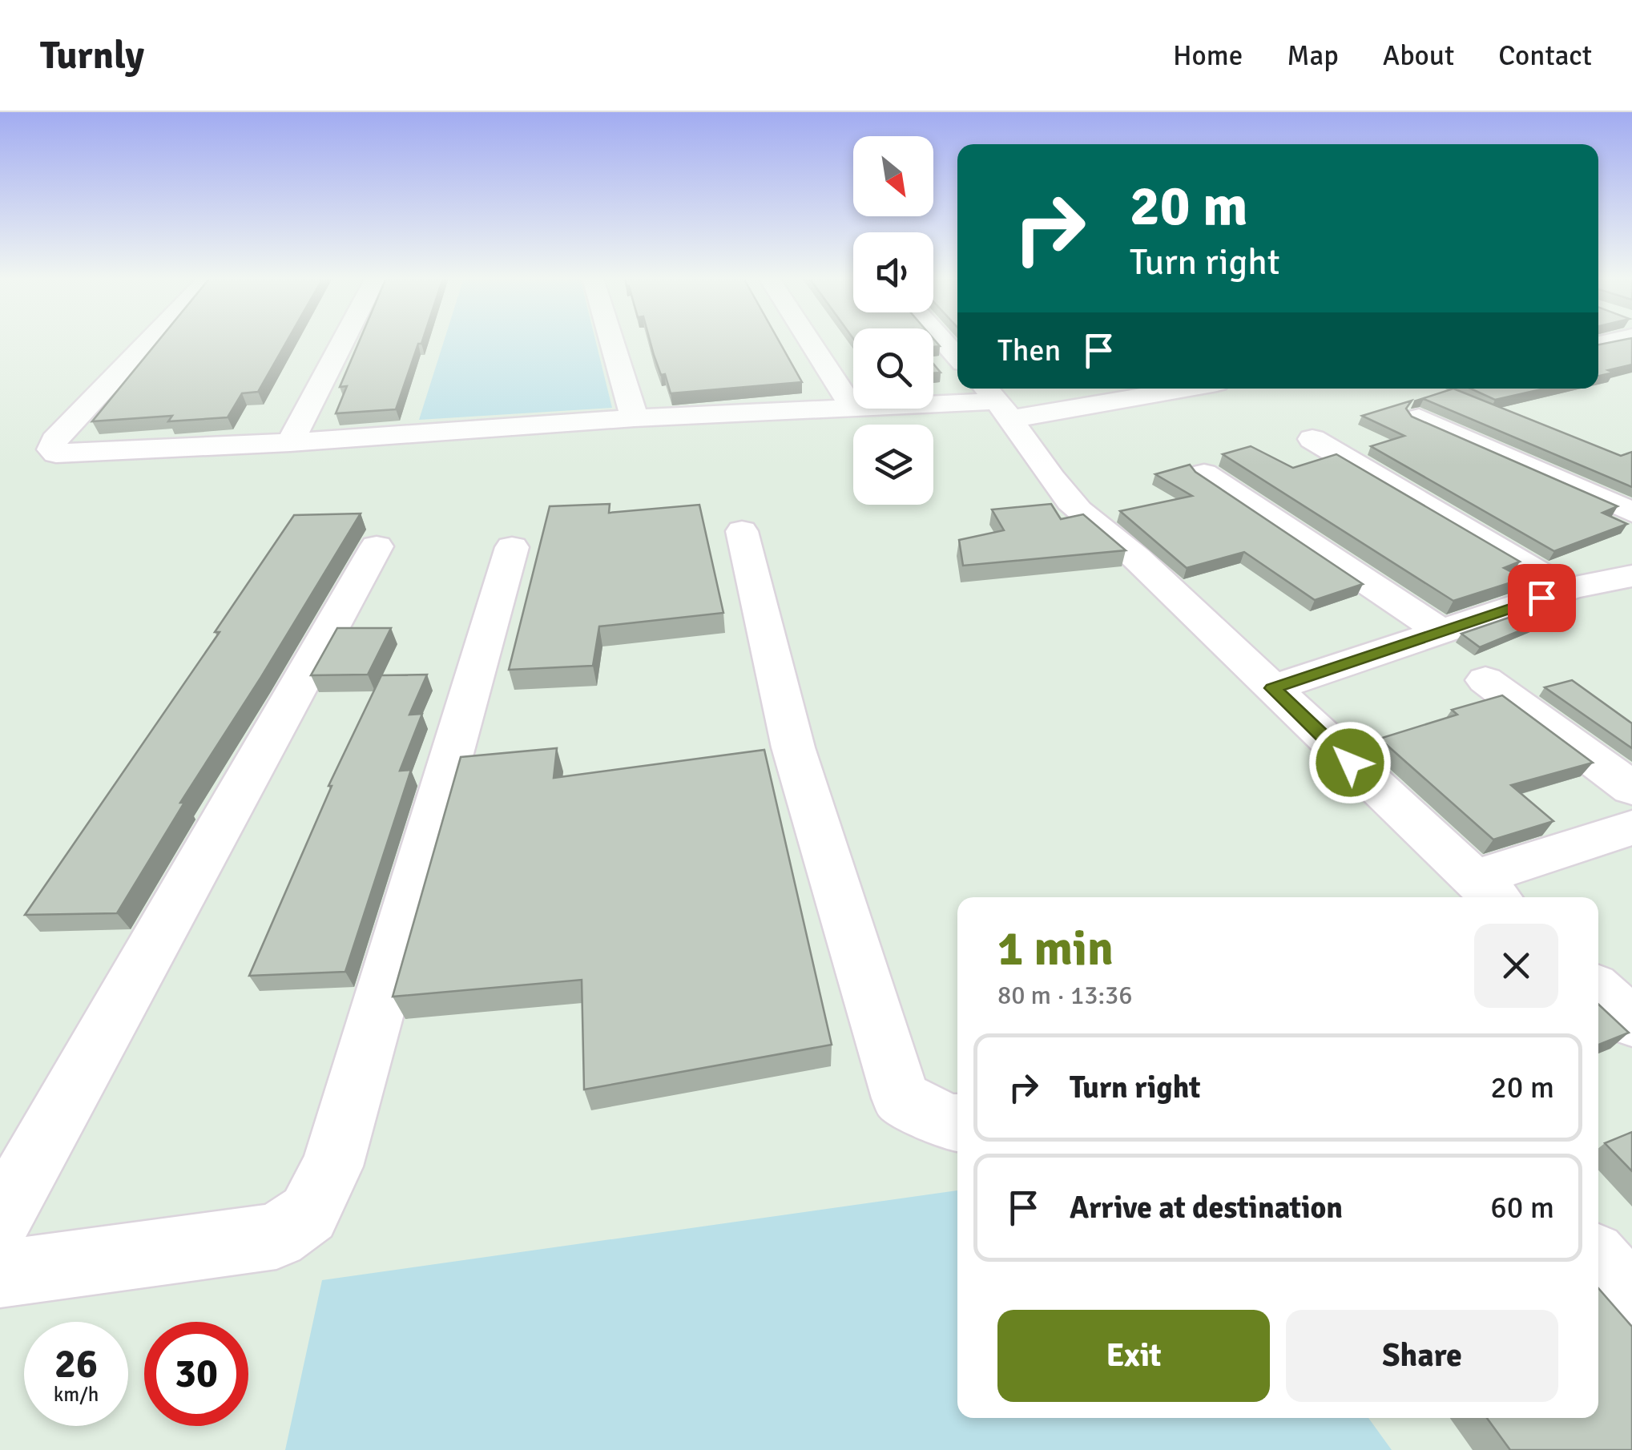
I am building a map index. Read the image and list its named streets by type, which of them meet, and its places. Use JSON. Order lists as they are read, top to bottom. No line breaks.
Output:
{"north":"bottom right","page":{"header":"Turnly","nav":["Home","Map","About","Contact"],"turn":["20 m","Turn right"],"then":"Then","heading":["1 min","80 m · 13:36"],"list":[{"name":"Turn right","value":"20 m"},{"name":"Arrive at destination","value":"60 m"}],"buttons":["Exit","Share"],"speed":"26 km/h","limit":"30"}}
